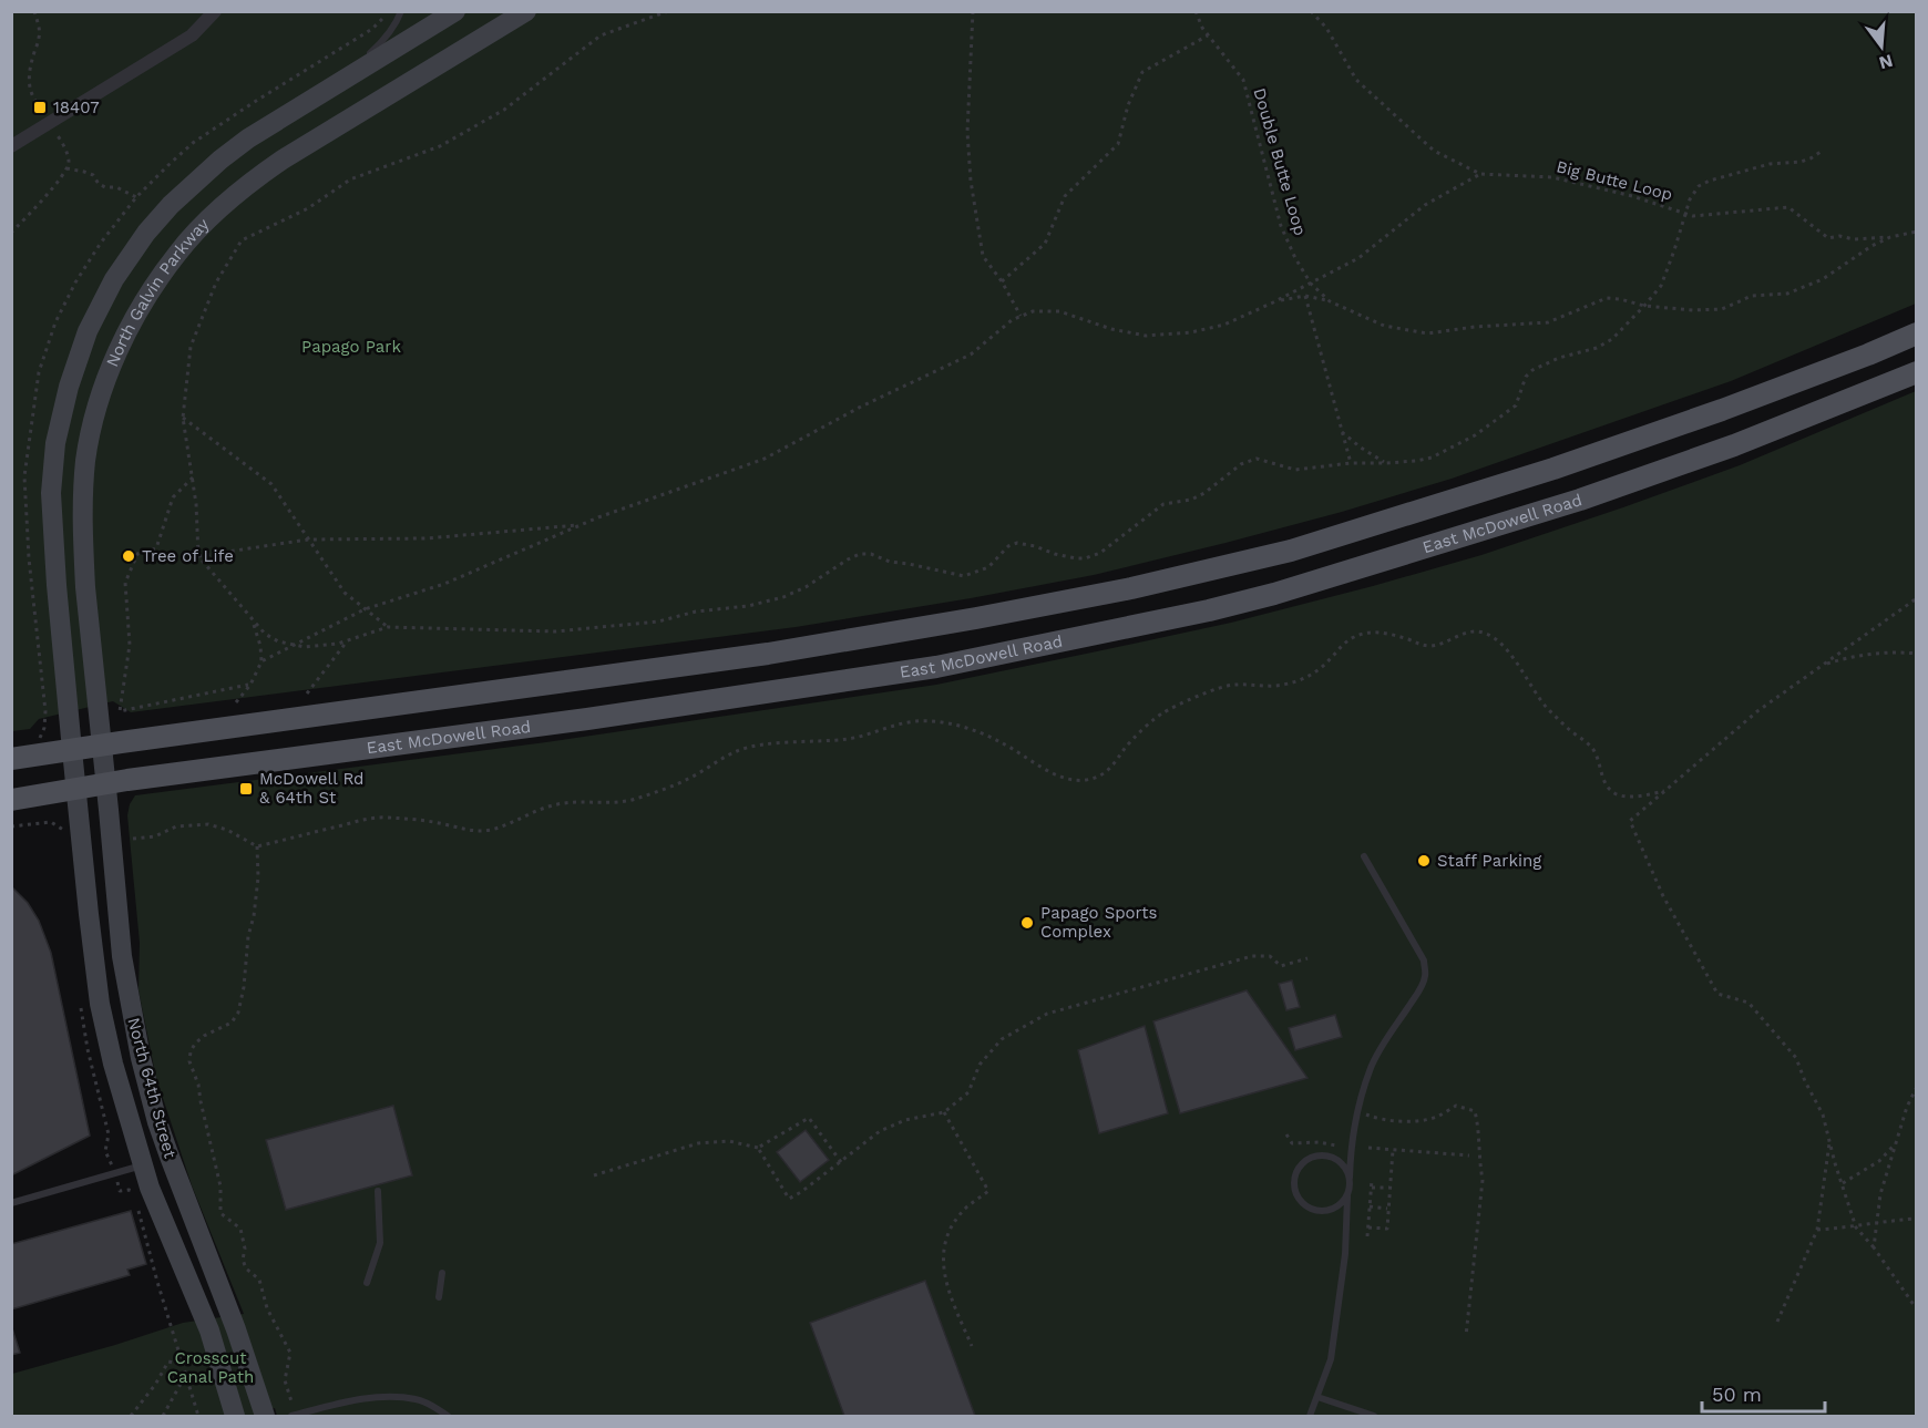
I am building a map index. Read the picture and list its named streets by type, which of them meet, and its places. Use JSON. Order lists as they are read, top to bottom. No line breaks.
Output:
{"streets":{"main road":["North Galvin Parkway","East McDowell Road","North 64th Street"],"path":["Double Butte Loop","Big Butte Loop"]},"crossings":[["Double Butte Loop","Big Butte Loop"],["North Galvin Parkway","East McDowell Road"],["North Galvin Parkway","North 64th Street"],["East McDowell Road","North 64th Street"]],"parks":["Papago Park","Crosscut Canal Path"],"places":{"transit":["18407","McDowell Rd & 64th St"],"other":["Tree of Life","Staff Parking","Papago Sports Complex"]},"scale_bar":"50 m","north":"bottom"}
